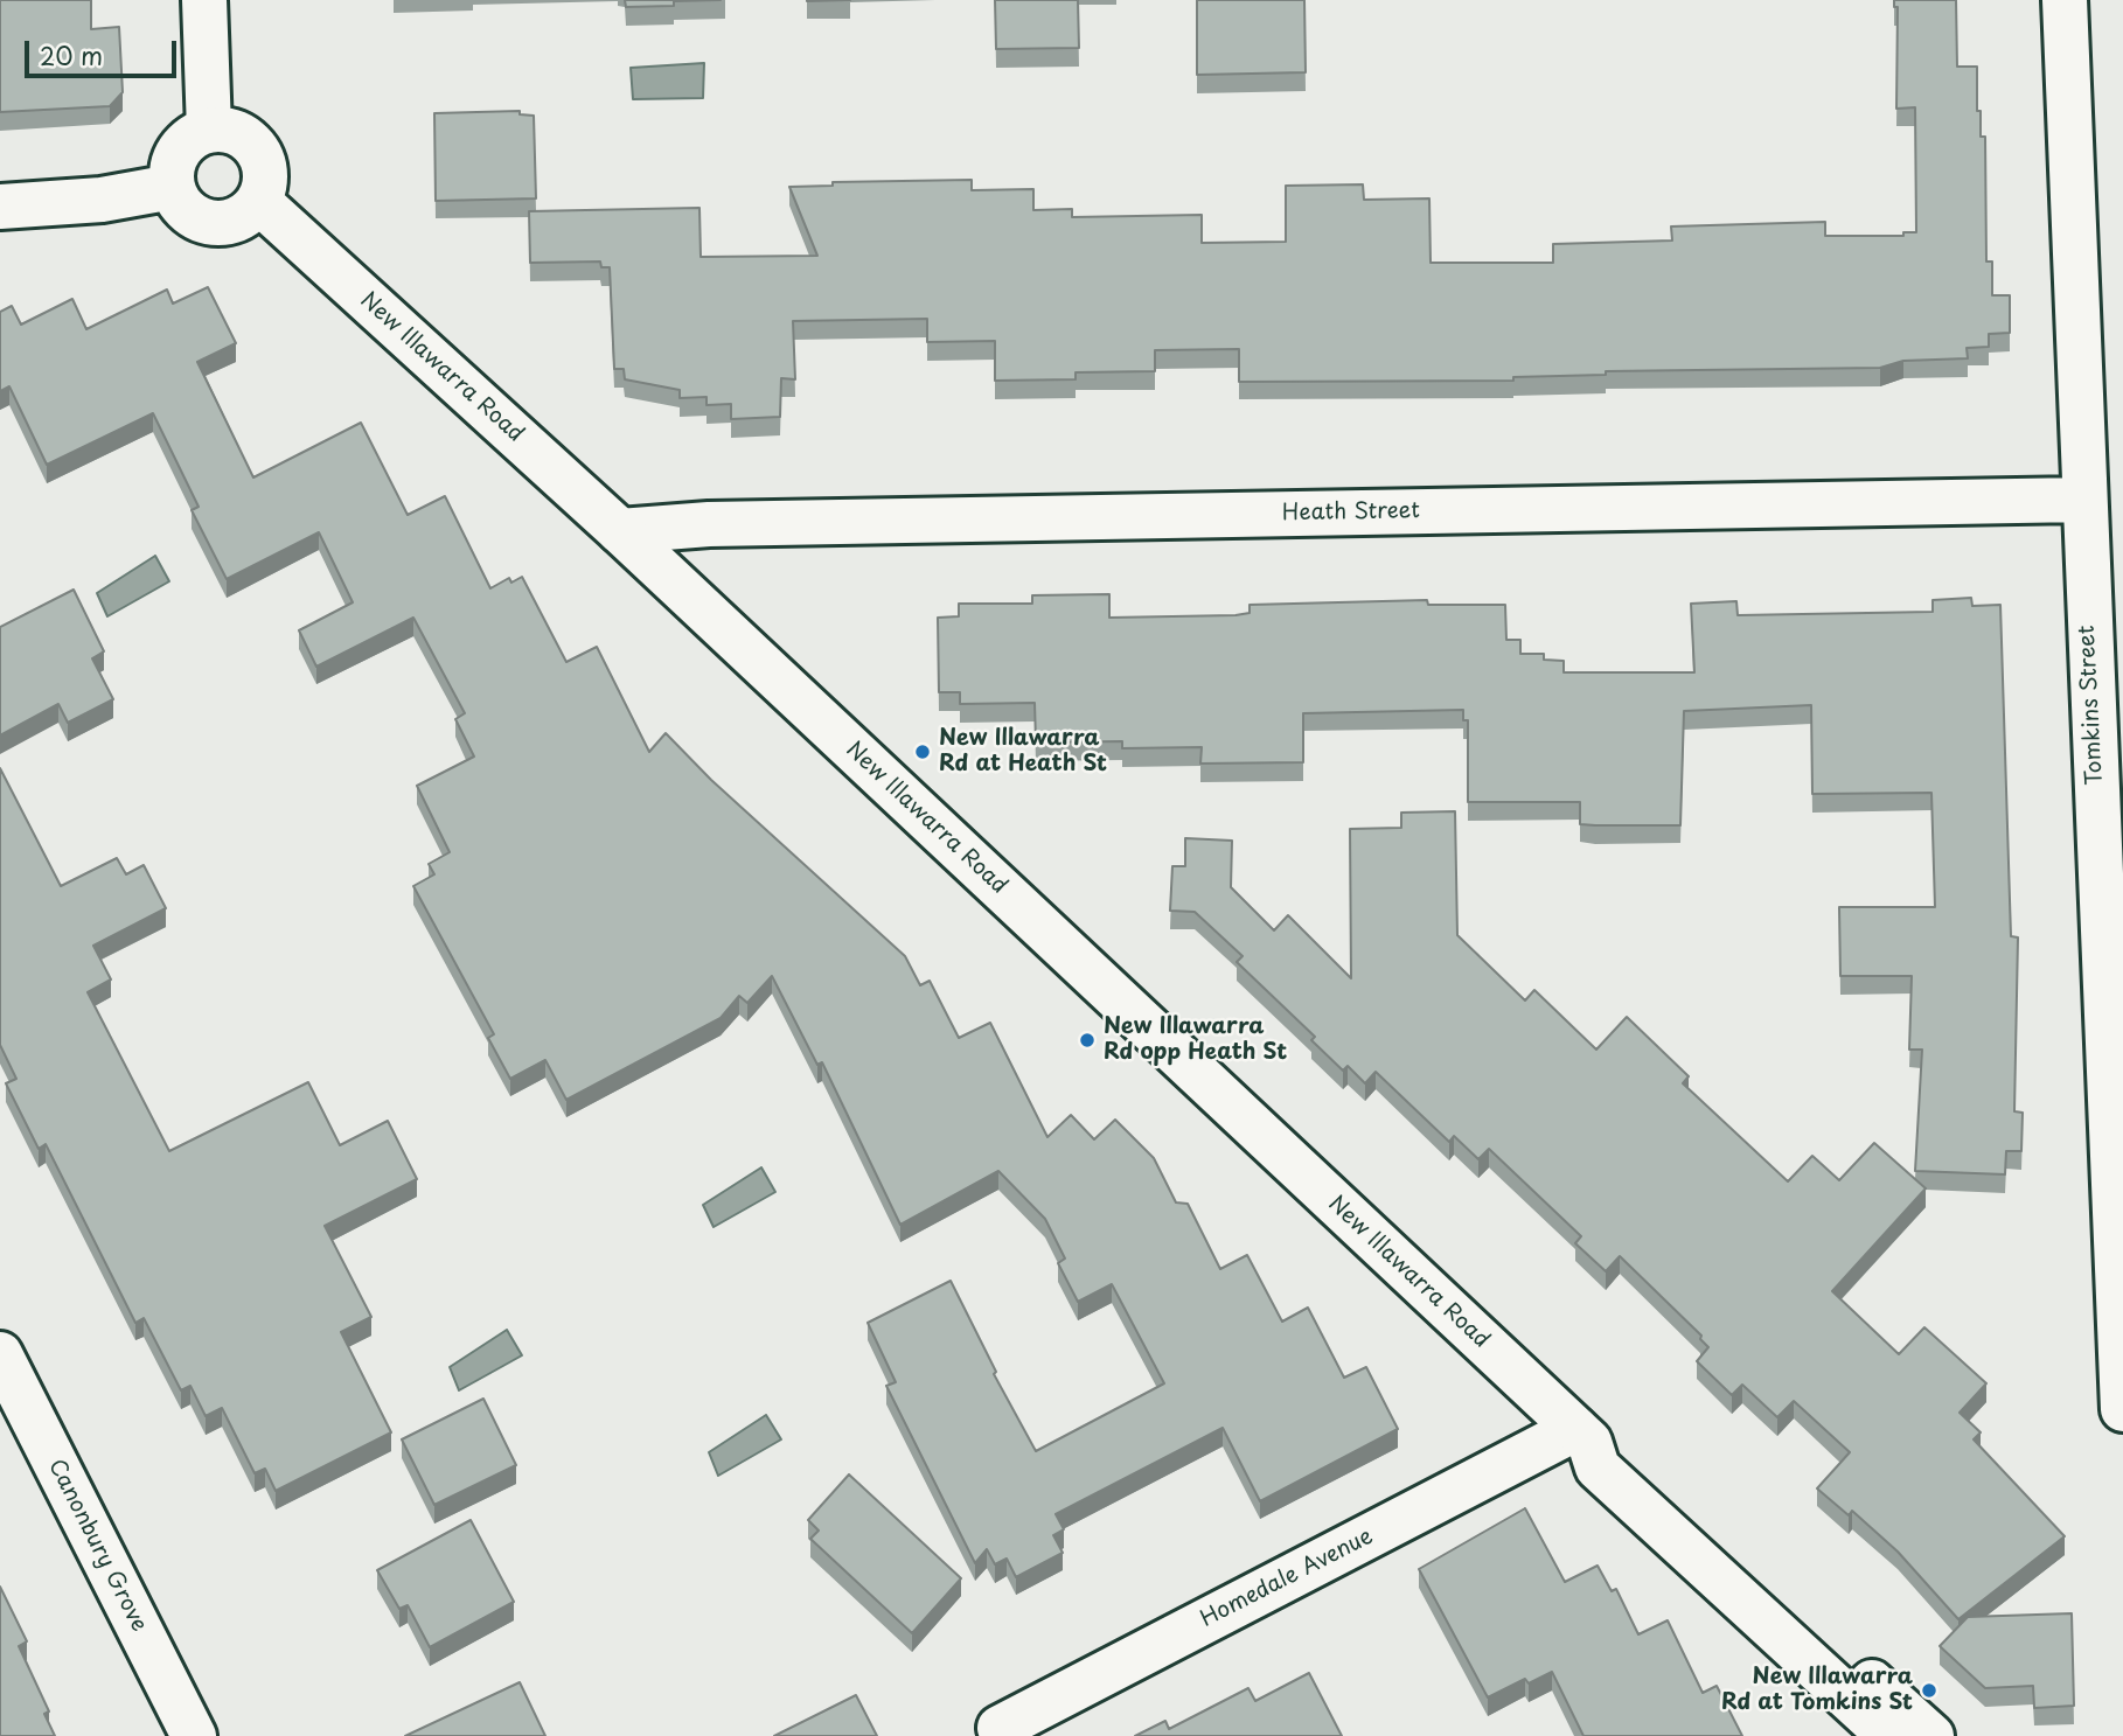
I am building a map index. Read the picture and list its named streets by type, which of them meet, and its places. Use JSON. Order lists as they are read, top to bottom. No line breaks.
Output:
{"streets":{"street":["New Illawarra Road","Heath Street","Tomkins Street","Canonbury Grove","Homedale Avenue"]},"crossings":[["New Illawarra Road","Heath Street"],["New Illawarra Road","Homedale Avenue"],["Heath Street","Tomkins Street"]],"places":["New Illawarra Rd at Heath St","New Illawarra Rd opp Heath St","New Illawarra Rd at Tomkins St"],"scale_bar":"20 m"}
